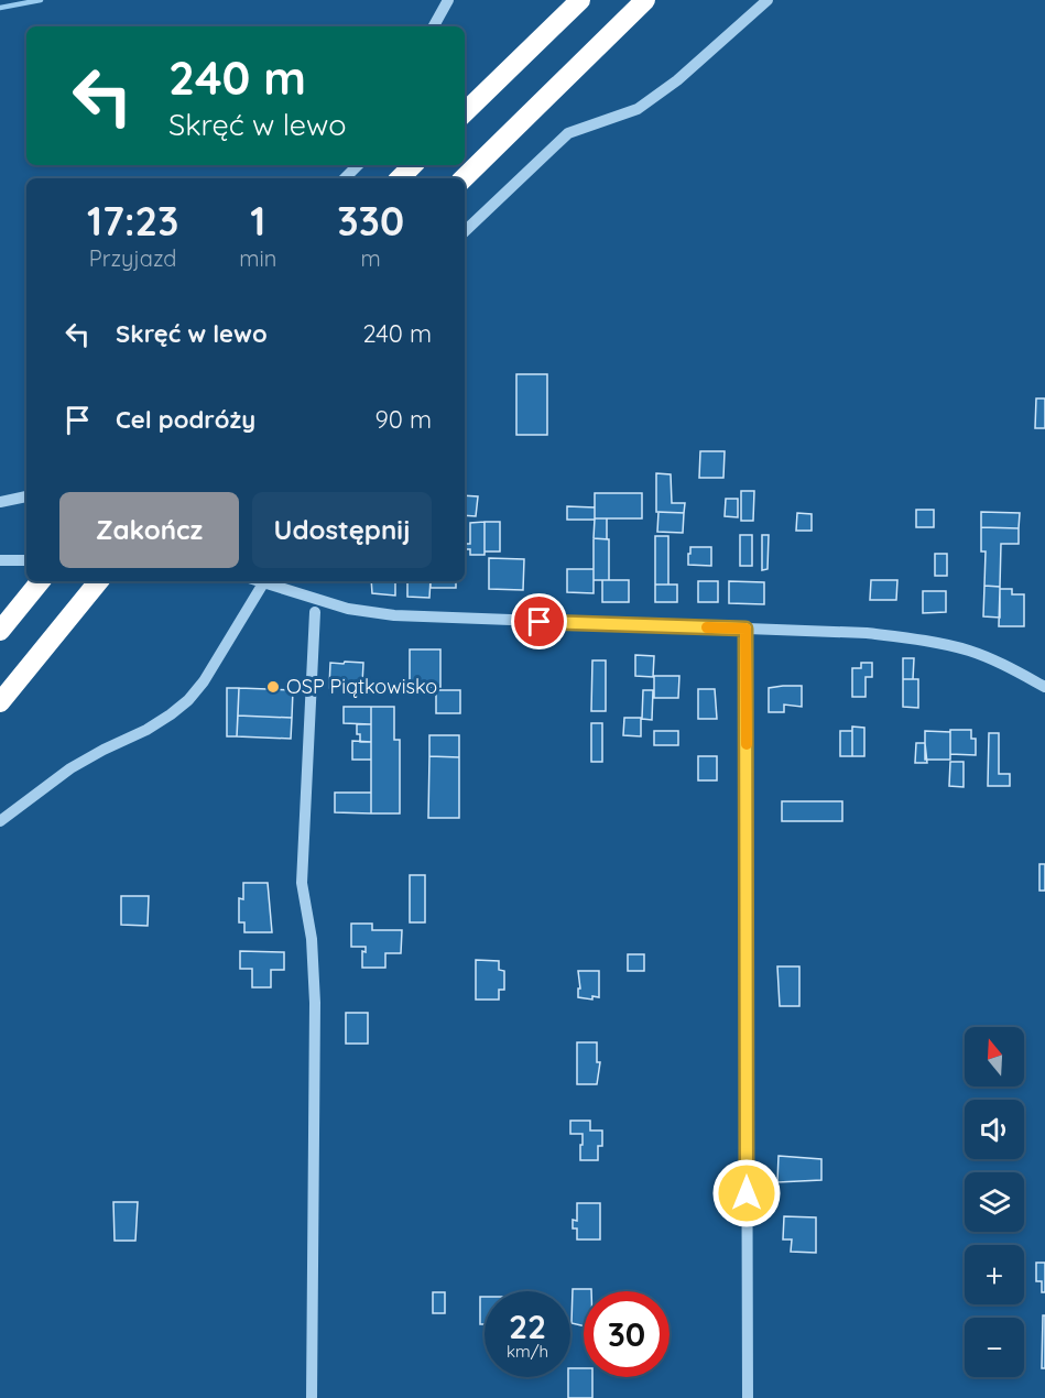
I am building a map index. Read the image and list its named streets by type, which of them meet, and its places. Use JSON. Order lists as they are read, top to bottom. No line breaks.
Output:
{"places":["OSP Piątkowisko"],"north":"top","page":{"turn":["240 m","Skręć w lewo"],"eta":["17:23","Przyjazd","1","min","330","m"],"list":[{"name":"Skręć w lewo","value":"240 m"},{"name":"Cel podróży","value":"90 m"}],"buttons":["Zakończ","Udostępnij"],"map_buttons":["+","−"],"speed":"22 km/h","limit":"30"}}
